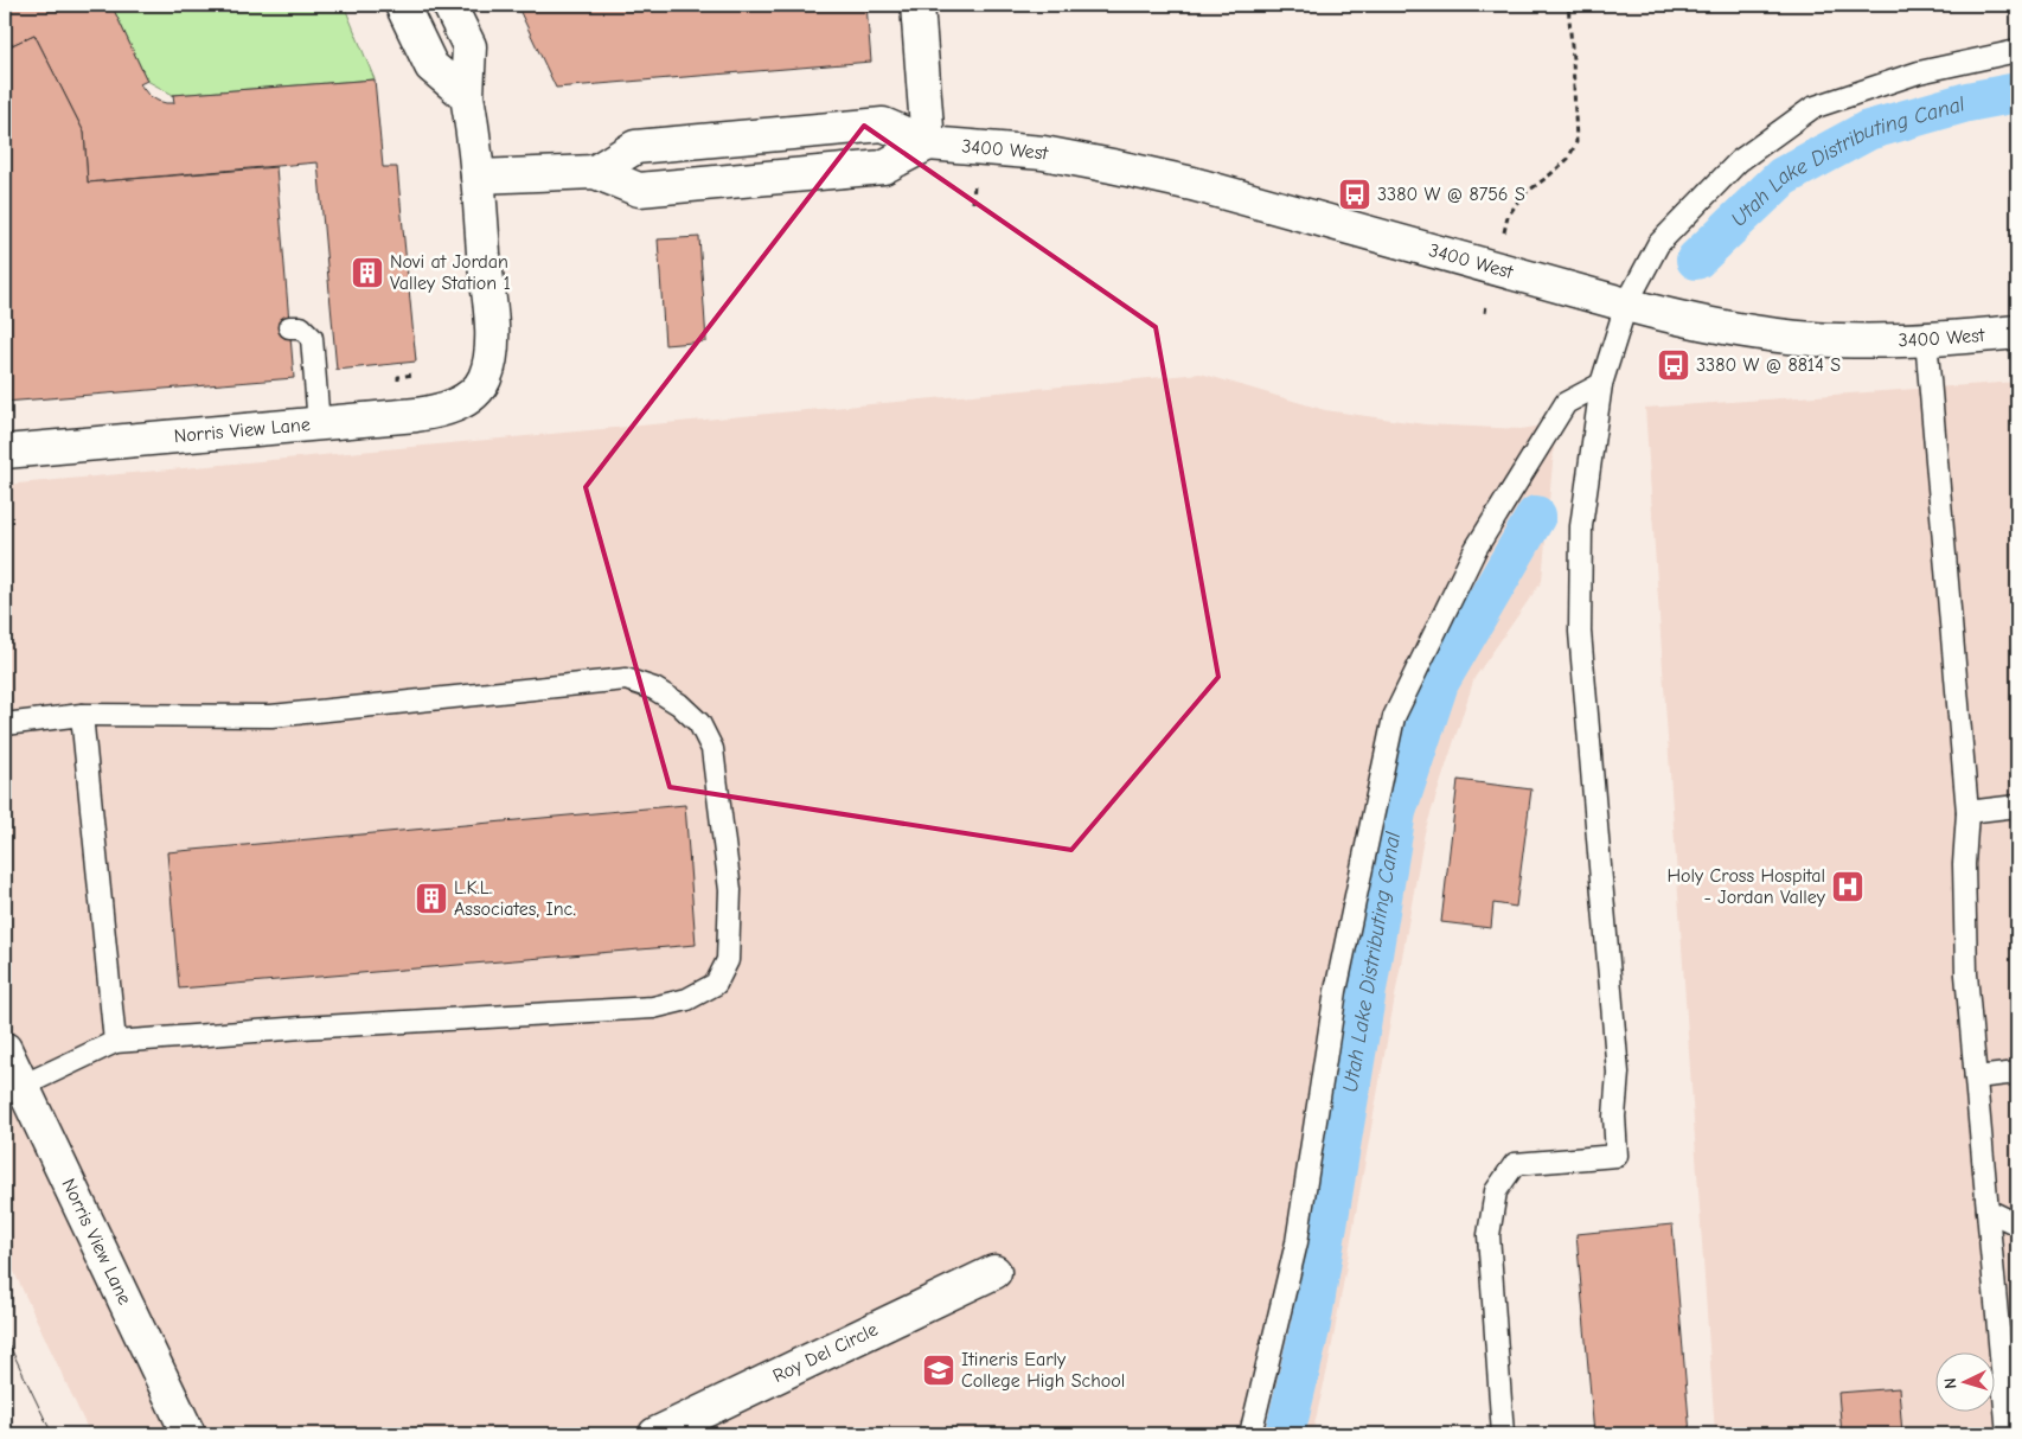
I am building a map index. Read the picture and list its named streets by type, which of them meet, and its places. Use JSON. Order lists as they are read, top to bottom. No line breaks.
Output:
{"streets":{"street":["3400 West","Norris View Lane","Roy Del Circle"]},"crossings":[["3400 West","Norris View Lane"]],"water":["Utah Lake Distributing Canal"],"places":{"bus stop":["3380 W @ 8756 S","3380 W @ 8814 S"],"building":["Novi at Jordan Valley Station 1","L.K.L. Associates, Inc."],"hospital":["Holy Cross Hospital - Jordan Valley"],"school or university":["Itineris Early College High School"]},"north":"left"}
